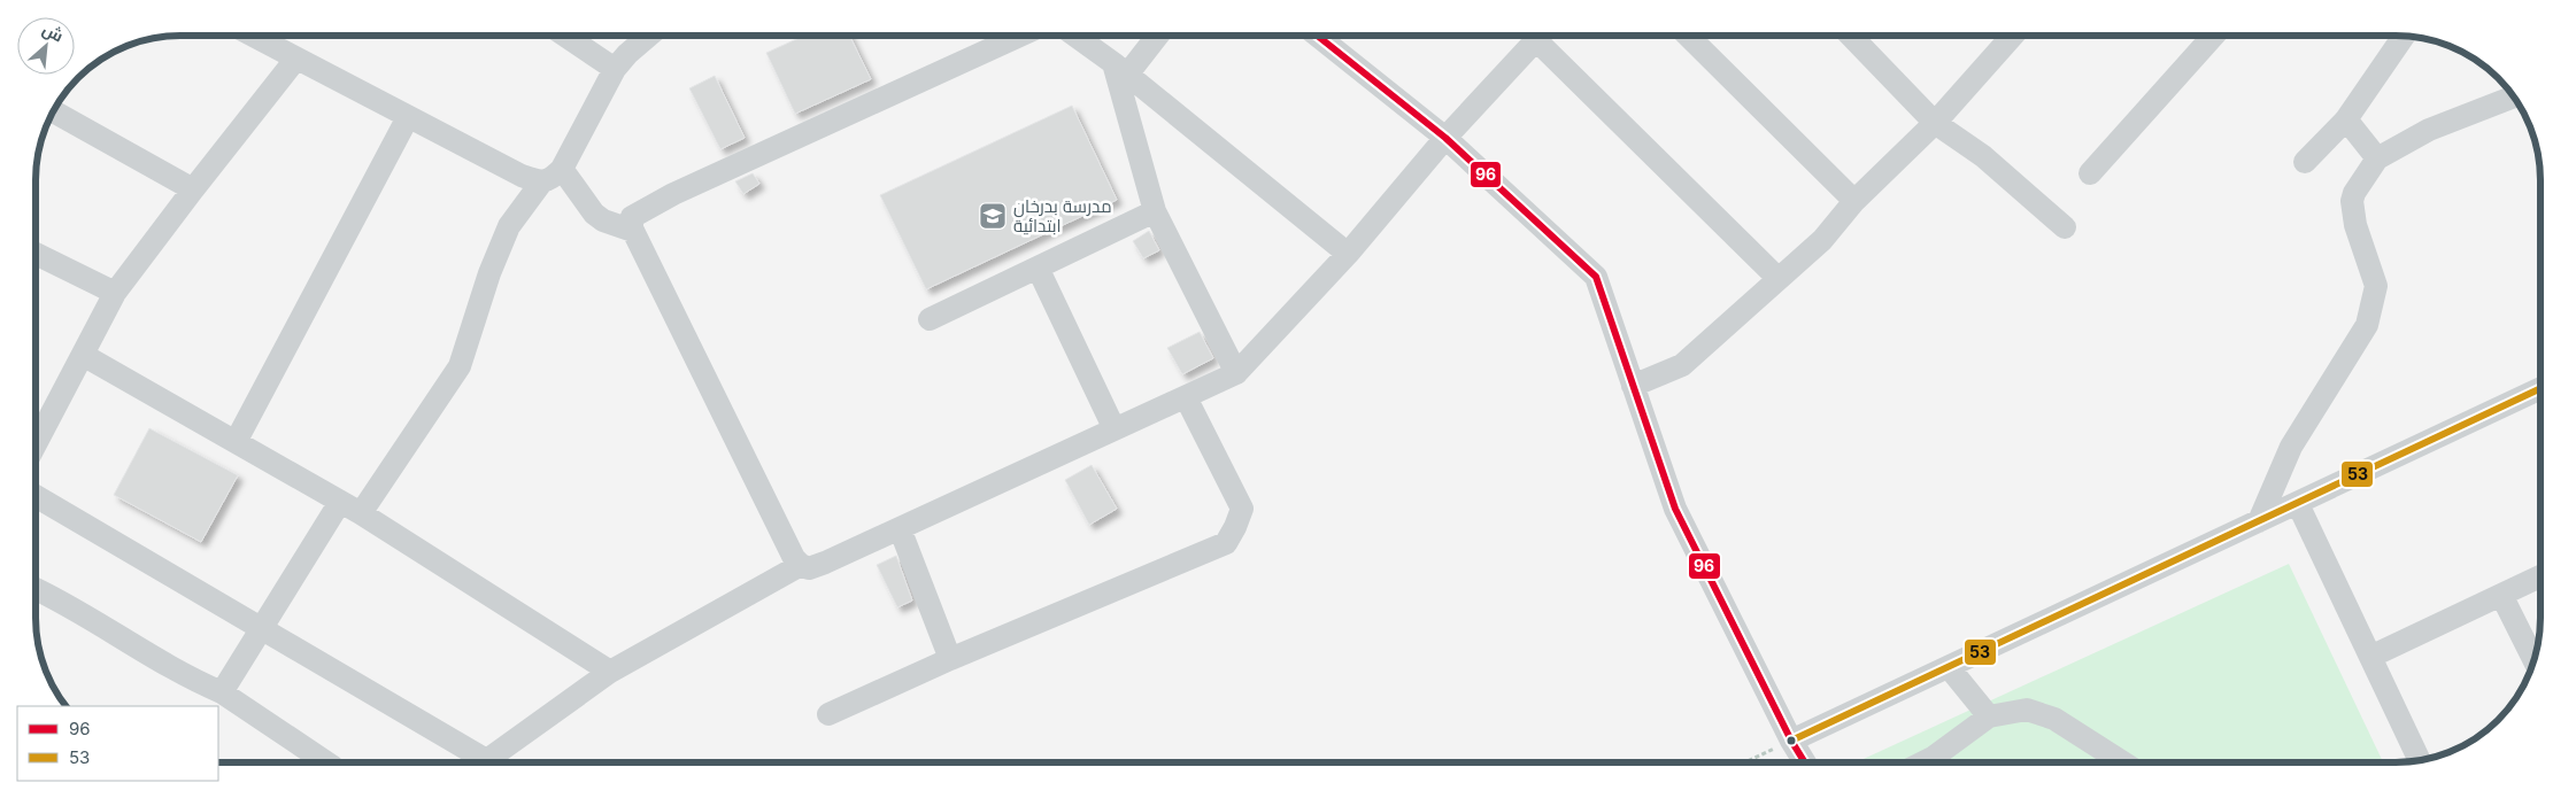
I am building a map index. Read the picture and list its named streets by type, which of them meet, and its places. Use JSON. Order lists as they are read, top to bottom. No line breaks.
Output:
{"places":{"school or university":["مدرسة بدرخان ابتدائية"]},"lines":["transit line 96","transit line 53"],"legend":["96","53"],"north":"top right"}
